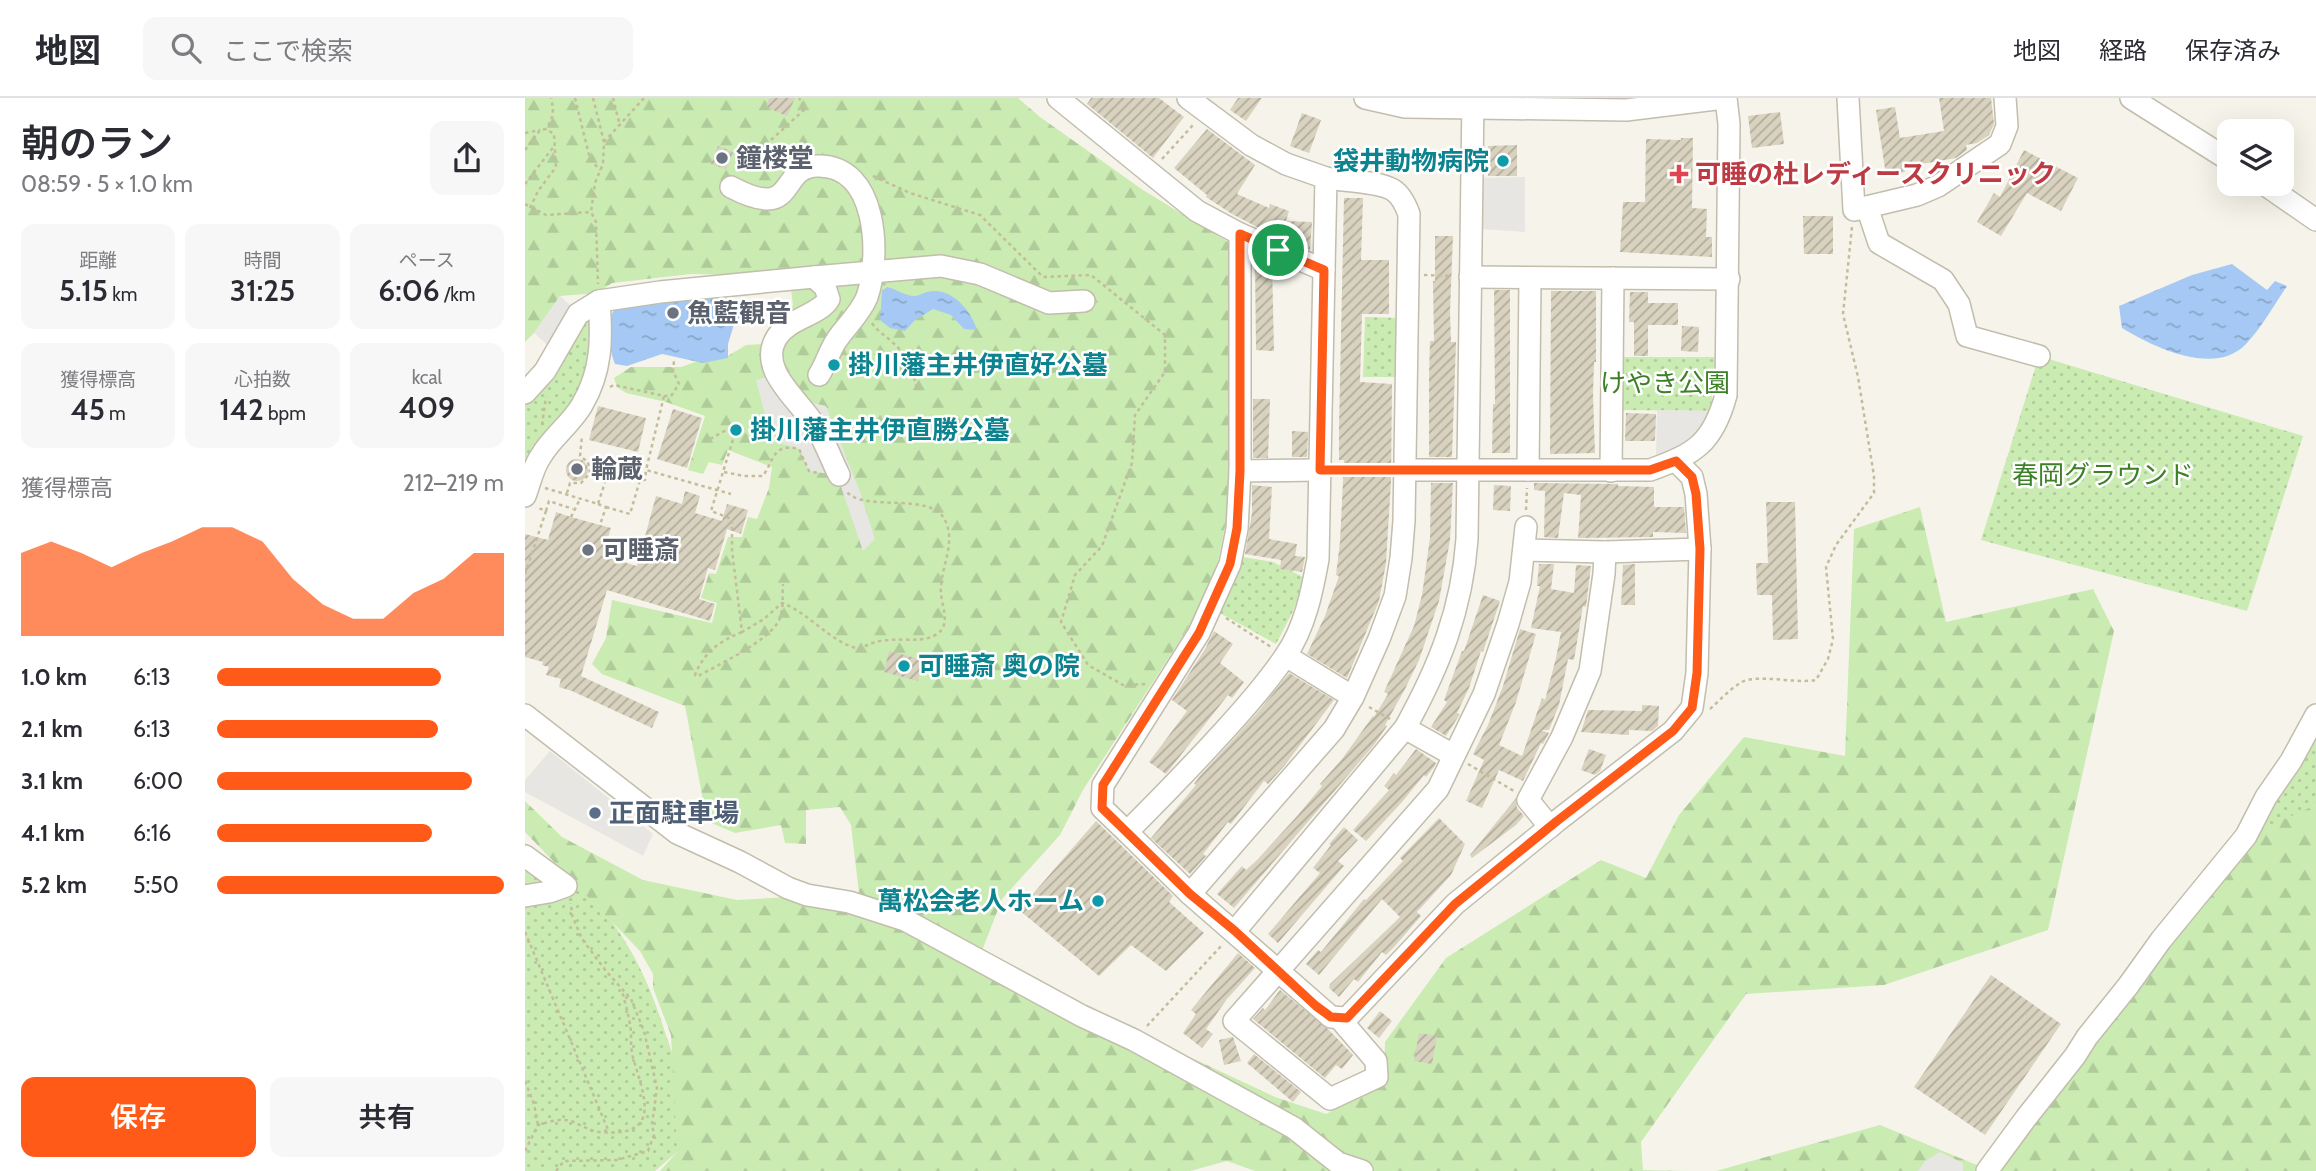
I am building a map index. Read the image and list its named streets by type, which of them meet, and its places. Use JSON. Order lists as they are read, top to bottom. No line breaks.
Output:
{"parks":["けやき公園","春岡グラウンド"],"places":{"other":["鐘楼堂","袋井動物病院","魚藍観音","掛川藩主井伊直好公墓","掛川藩主井伊直勝公墓","輪蔵","可睡斎","可睡斎 奥の院","正面駐車場","萬松会老人ホーム"],"health":["可睡の杜レディースクリニック"]},"page":{"header":"地図","search":"ここで検索","nav":["地図","経路","保存済み"],"heading":["朝のラン","08:59 · 5 × 1.0 km"],"stats":[["距離","5.15 km"],["時間","31:25"],["ペース","6:06 /km"],["獲得標高","45 m"],["心拍数","142 bpm"],["kcal","409"]],"chart":["獲得標高","212–219 m"],"list":[{"name":"1.0 km","note":"6:13"},{"name":"2.1 km","note":"6:13"},{"name":"3.1 km","note":"6:00"},{"name":"4.1 km","note":"6:16"},{"name":"5.2 km","note":"5:50"}],"buttons":["保存","共有"]}}
